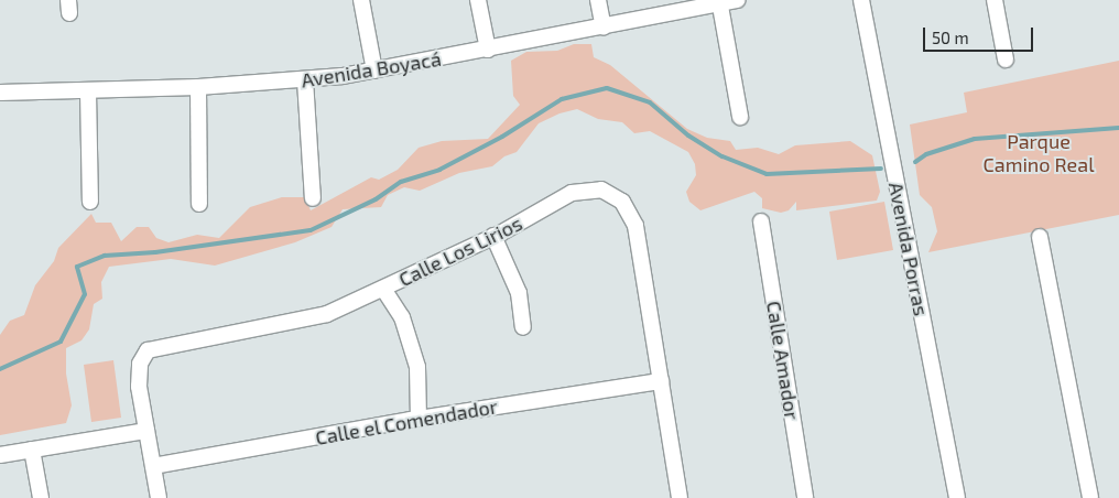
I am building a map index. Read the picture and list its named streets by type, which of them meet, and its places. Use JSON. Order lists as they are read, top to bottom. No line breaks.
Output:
{"streets":{"street":["Avenida Boyacá","Avenida Porras","Calle Los Lirios","Calle Amador","Calle el Comendador"]},"crossings":[["Calle Los Lirios","Calle el Comendador"]],"parks":["Parque Camino Real"],"scale_bar":"50 m"}
